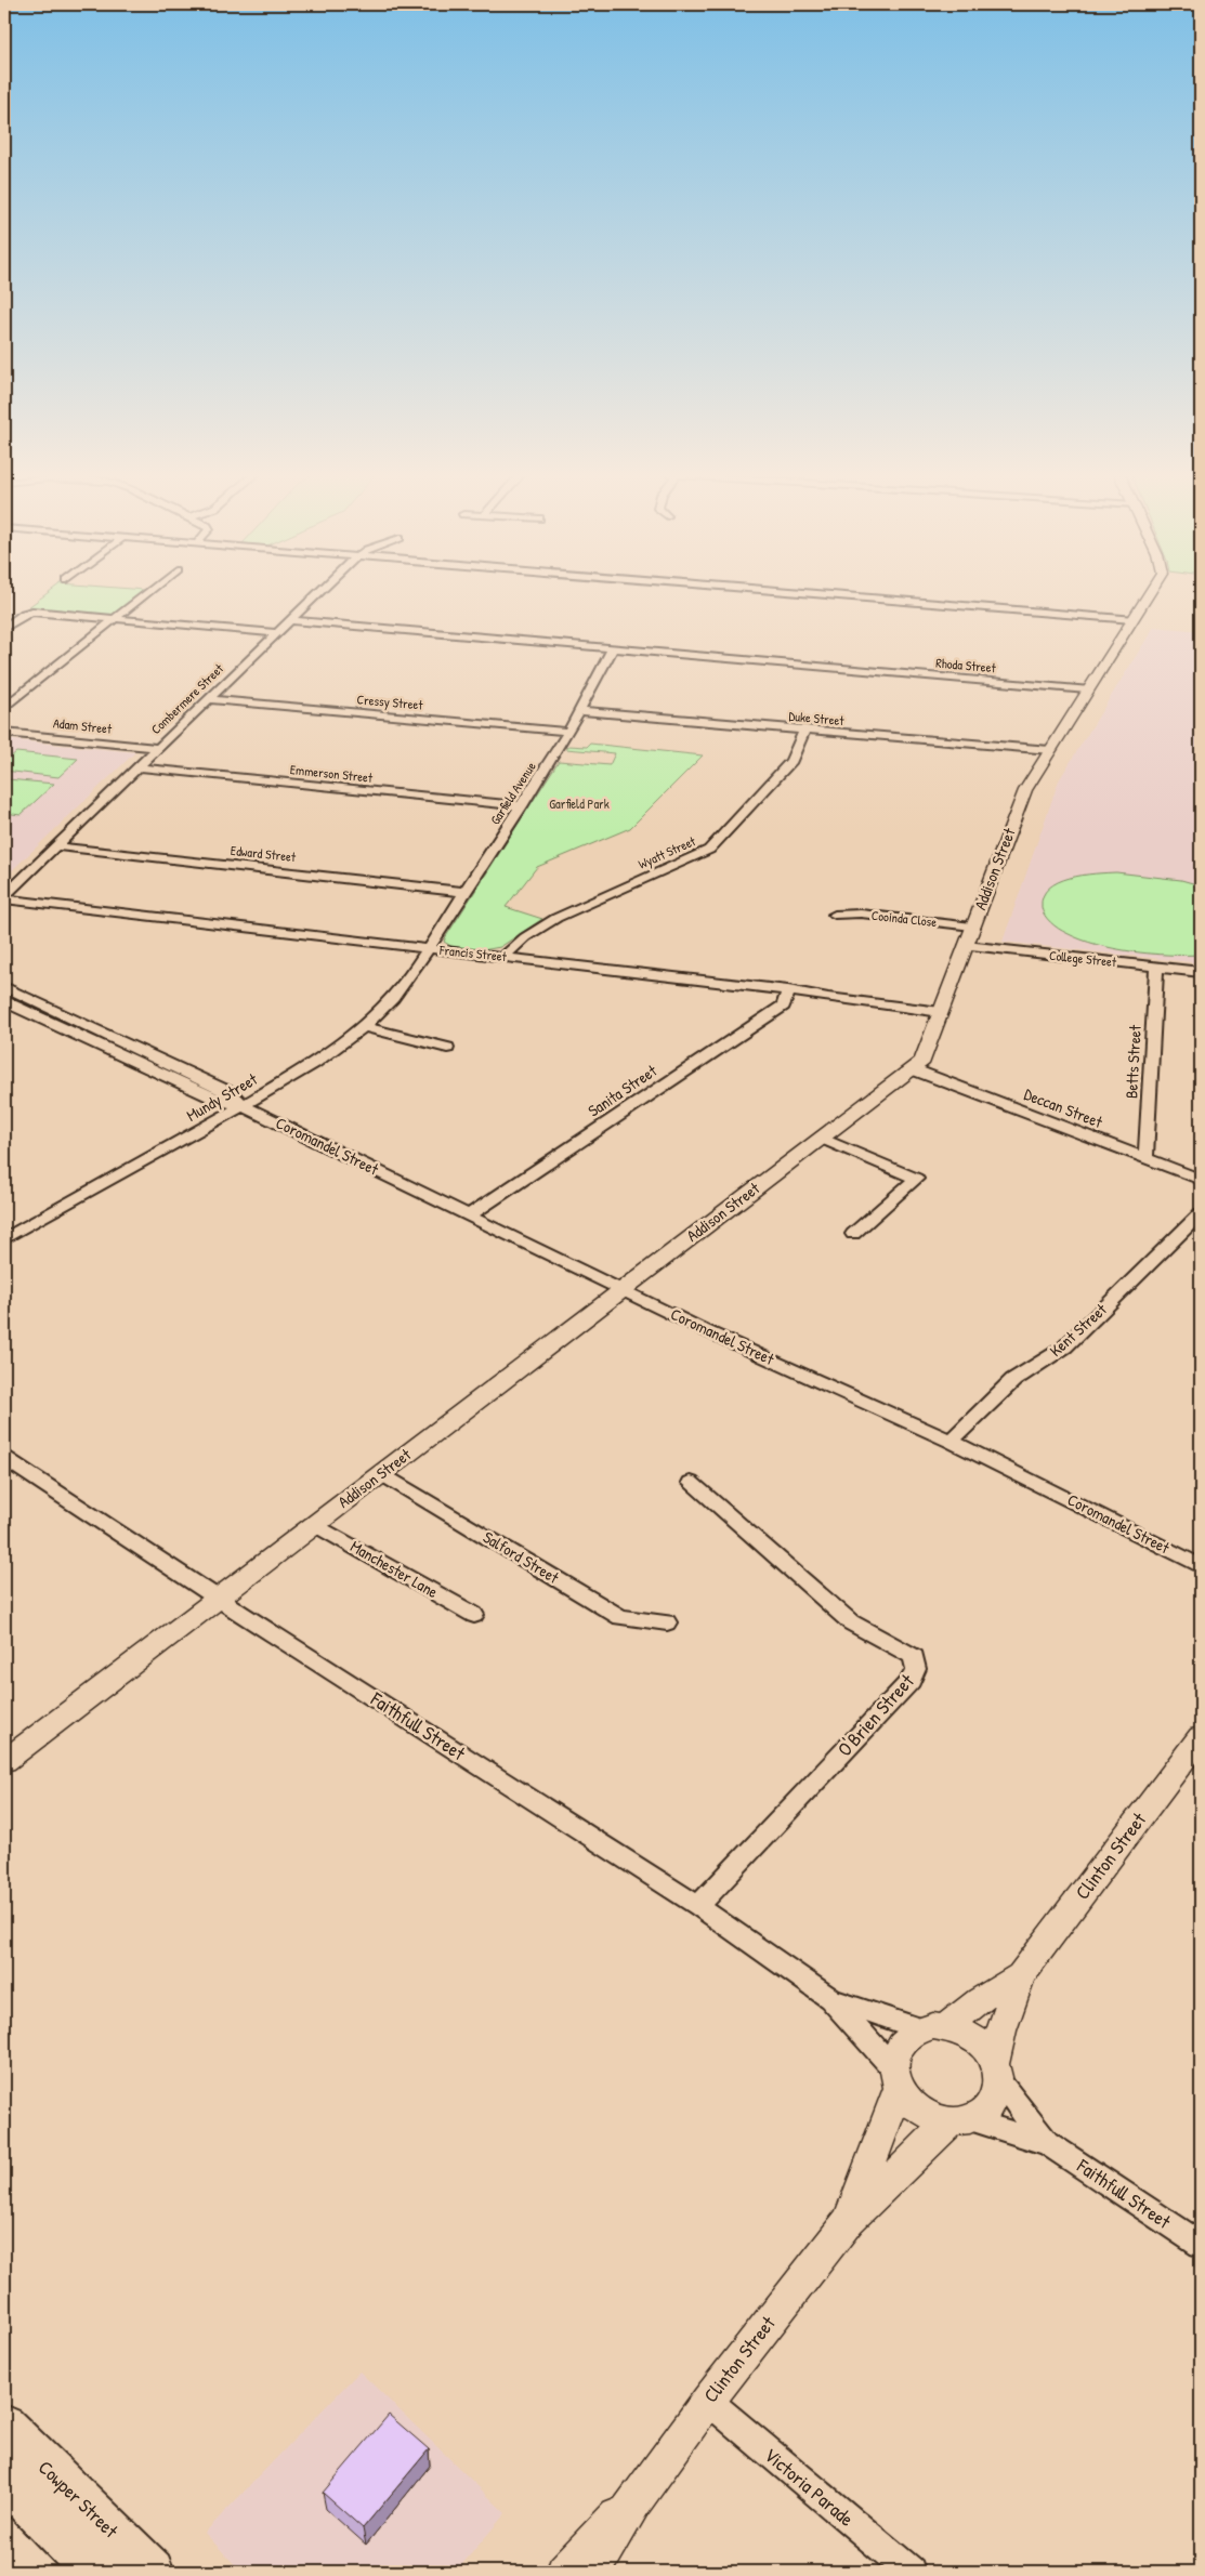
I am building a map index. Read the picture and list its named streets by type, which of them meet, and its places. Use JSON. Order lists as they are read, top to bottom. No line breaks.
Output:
{"streets":{"main road":["Cowper Street"],"street":["Rhoda Street","Combermere Street","Cressy Street","Duke Street","Adam Street","Emmerson Street","Garfield Avenue","Wyatt Street","Edward Street","Addison Street","Cooinda Close","Francis Street","College Street","Betts Street","Sanita Street","Mundy Street","Deccan Street","Coromandel Street","Kent Street","Salford Street","Manchester Lane","O'Brien Street","Faithfull Street","Clinton Street","Victoria Parade"]},"crossings":[["Rhoda Street","Combermere Street"],["Rhoda Street","Garfield Avenue"],["Rhoda Street","Addison Street"],["Combermere Street","Cressy Street"],["Combermere Street","Adam Street"],["Combermere Street","Emmerson Street"],["Combermere Street","Edward Street"],["Combermere Street","Francis Street"],["Cressy Street","Garfield Avenue"],["Duke Street","Garfield Avenue"],["Duke Street","Wyatt Street"],["Duke Street","Addison Street"],["Emmerson Street","Garfield Avenue"],["Garfield Avenue","Edward Street"],["Garfield Avenue","Francis Street"],["Garfield Avenue","Mundy Street"],["Wyatt Street","Francis Street"],["Addison Street","Cooinda Close"],["Addison Street","Francis Street"],["Addison Street","College Street"],["Addison Street","Deccan Street"],["Addison Street","Coromandel Street"],["Addison Street","Salford Street"],["Addison Street","Manchester Lane"],["Addison Street","Faithfull Street"],["Francis Street","Sanita Street"],["Francis Street","Mundy Street"],["College Street","Betts Street"],["Betts Street","Deccan Street"],["Sanita Street","Coromandel Street"],["Mundy Street","Coromandel Street"],["Coromandel Street","Kent Street"],["O'Brien Street","Faithfull Street"],["Faithfull Street","Clinton Street"],["Clinton Street","Victoria Parade"]],"parks":["Garfield Park"]}
